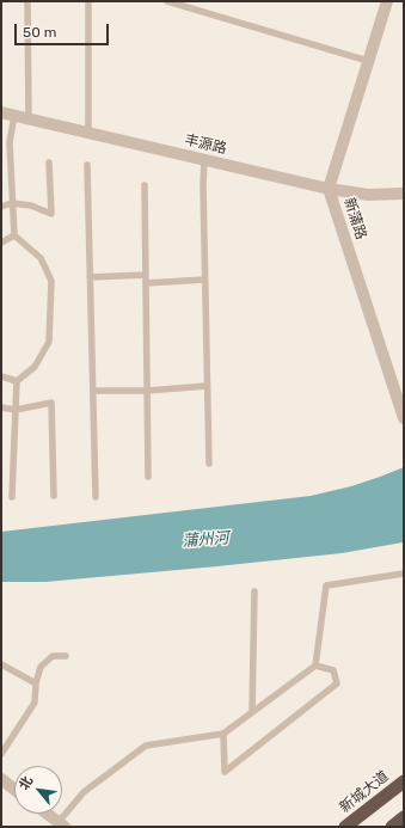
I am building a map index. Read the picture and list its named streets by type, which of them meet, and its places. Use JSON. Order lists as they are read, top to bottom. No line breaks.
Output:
{"streets":{"highway":["新城大道"],"street":["丰源路","新蒲路"]},"crossings":[["丰源路","新蒲路"]],"water":["蒲州河"],"scale_bar":"50 m","north":"top left"}
